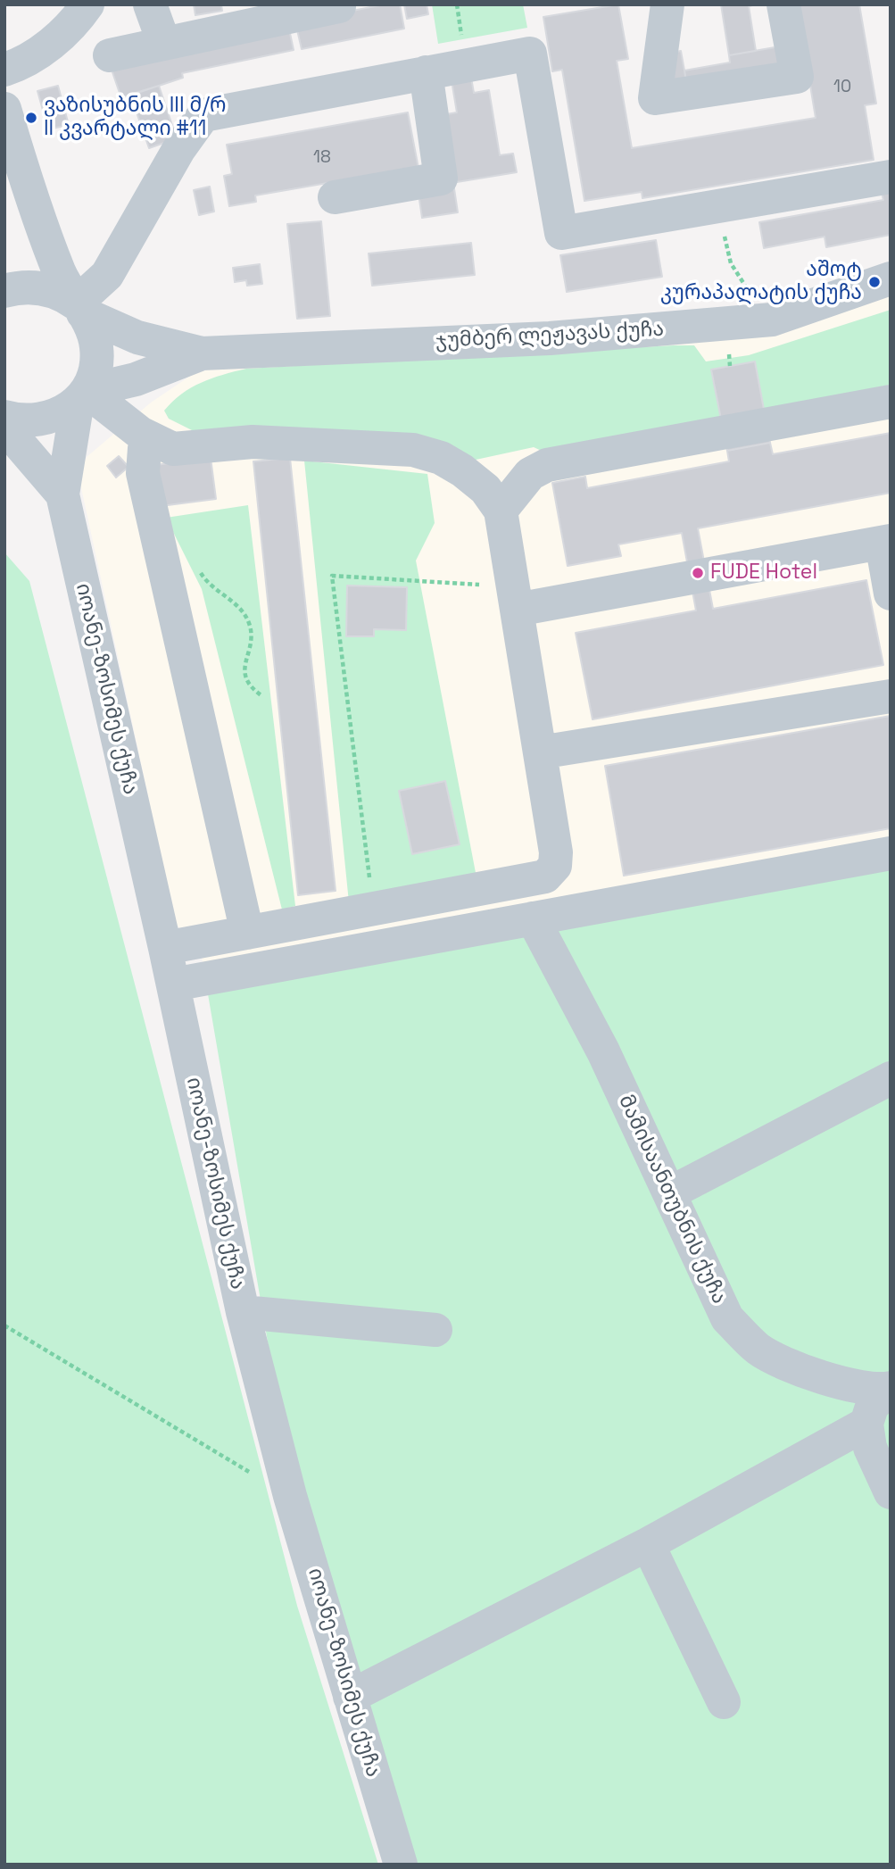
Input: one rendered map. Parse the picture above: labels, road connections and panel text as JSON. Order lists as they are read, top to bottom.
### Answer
{
  "streets": {
    "street": ["ჯუმბერ ლეჟავას ქუჩა", "იოანე-ზოსიმეს ქუჩა", "მამისაანთუბნის ქუჩა"]
  },
  "crossings": [
    ["ჯუმბერ ლეჟავას ქუჩა", "იოანე-ზოსიმეს ქუჩა"]
  ],
  "places": ["ვაზისუბნის III მ/რ II კვარტალი #11", "აშოტ კურაპალატის ქუჩა", "FUDE Hotel"],
  "house_numbers": ["10", "18"]
}
